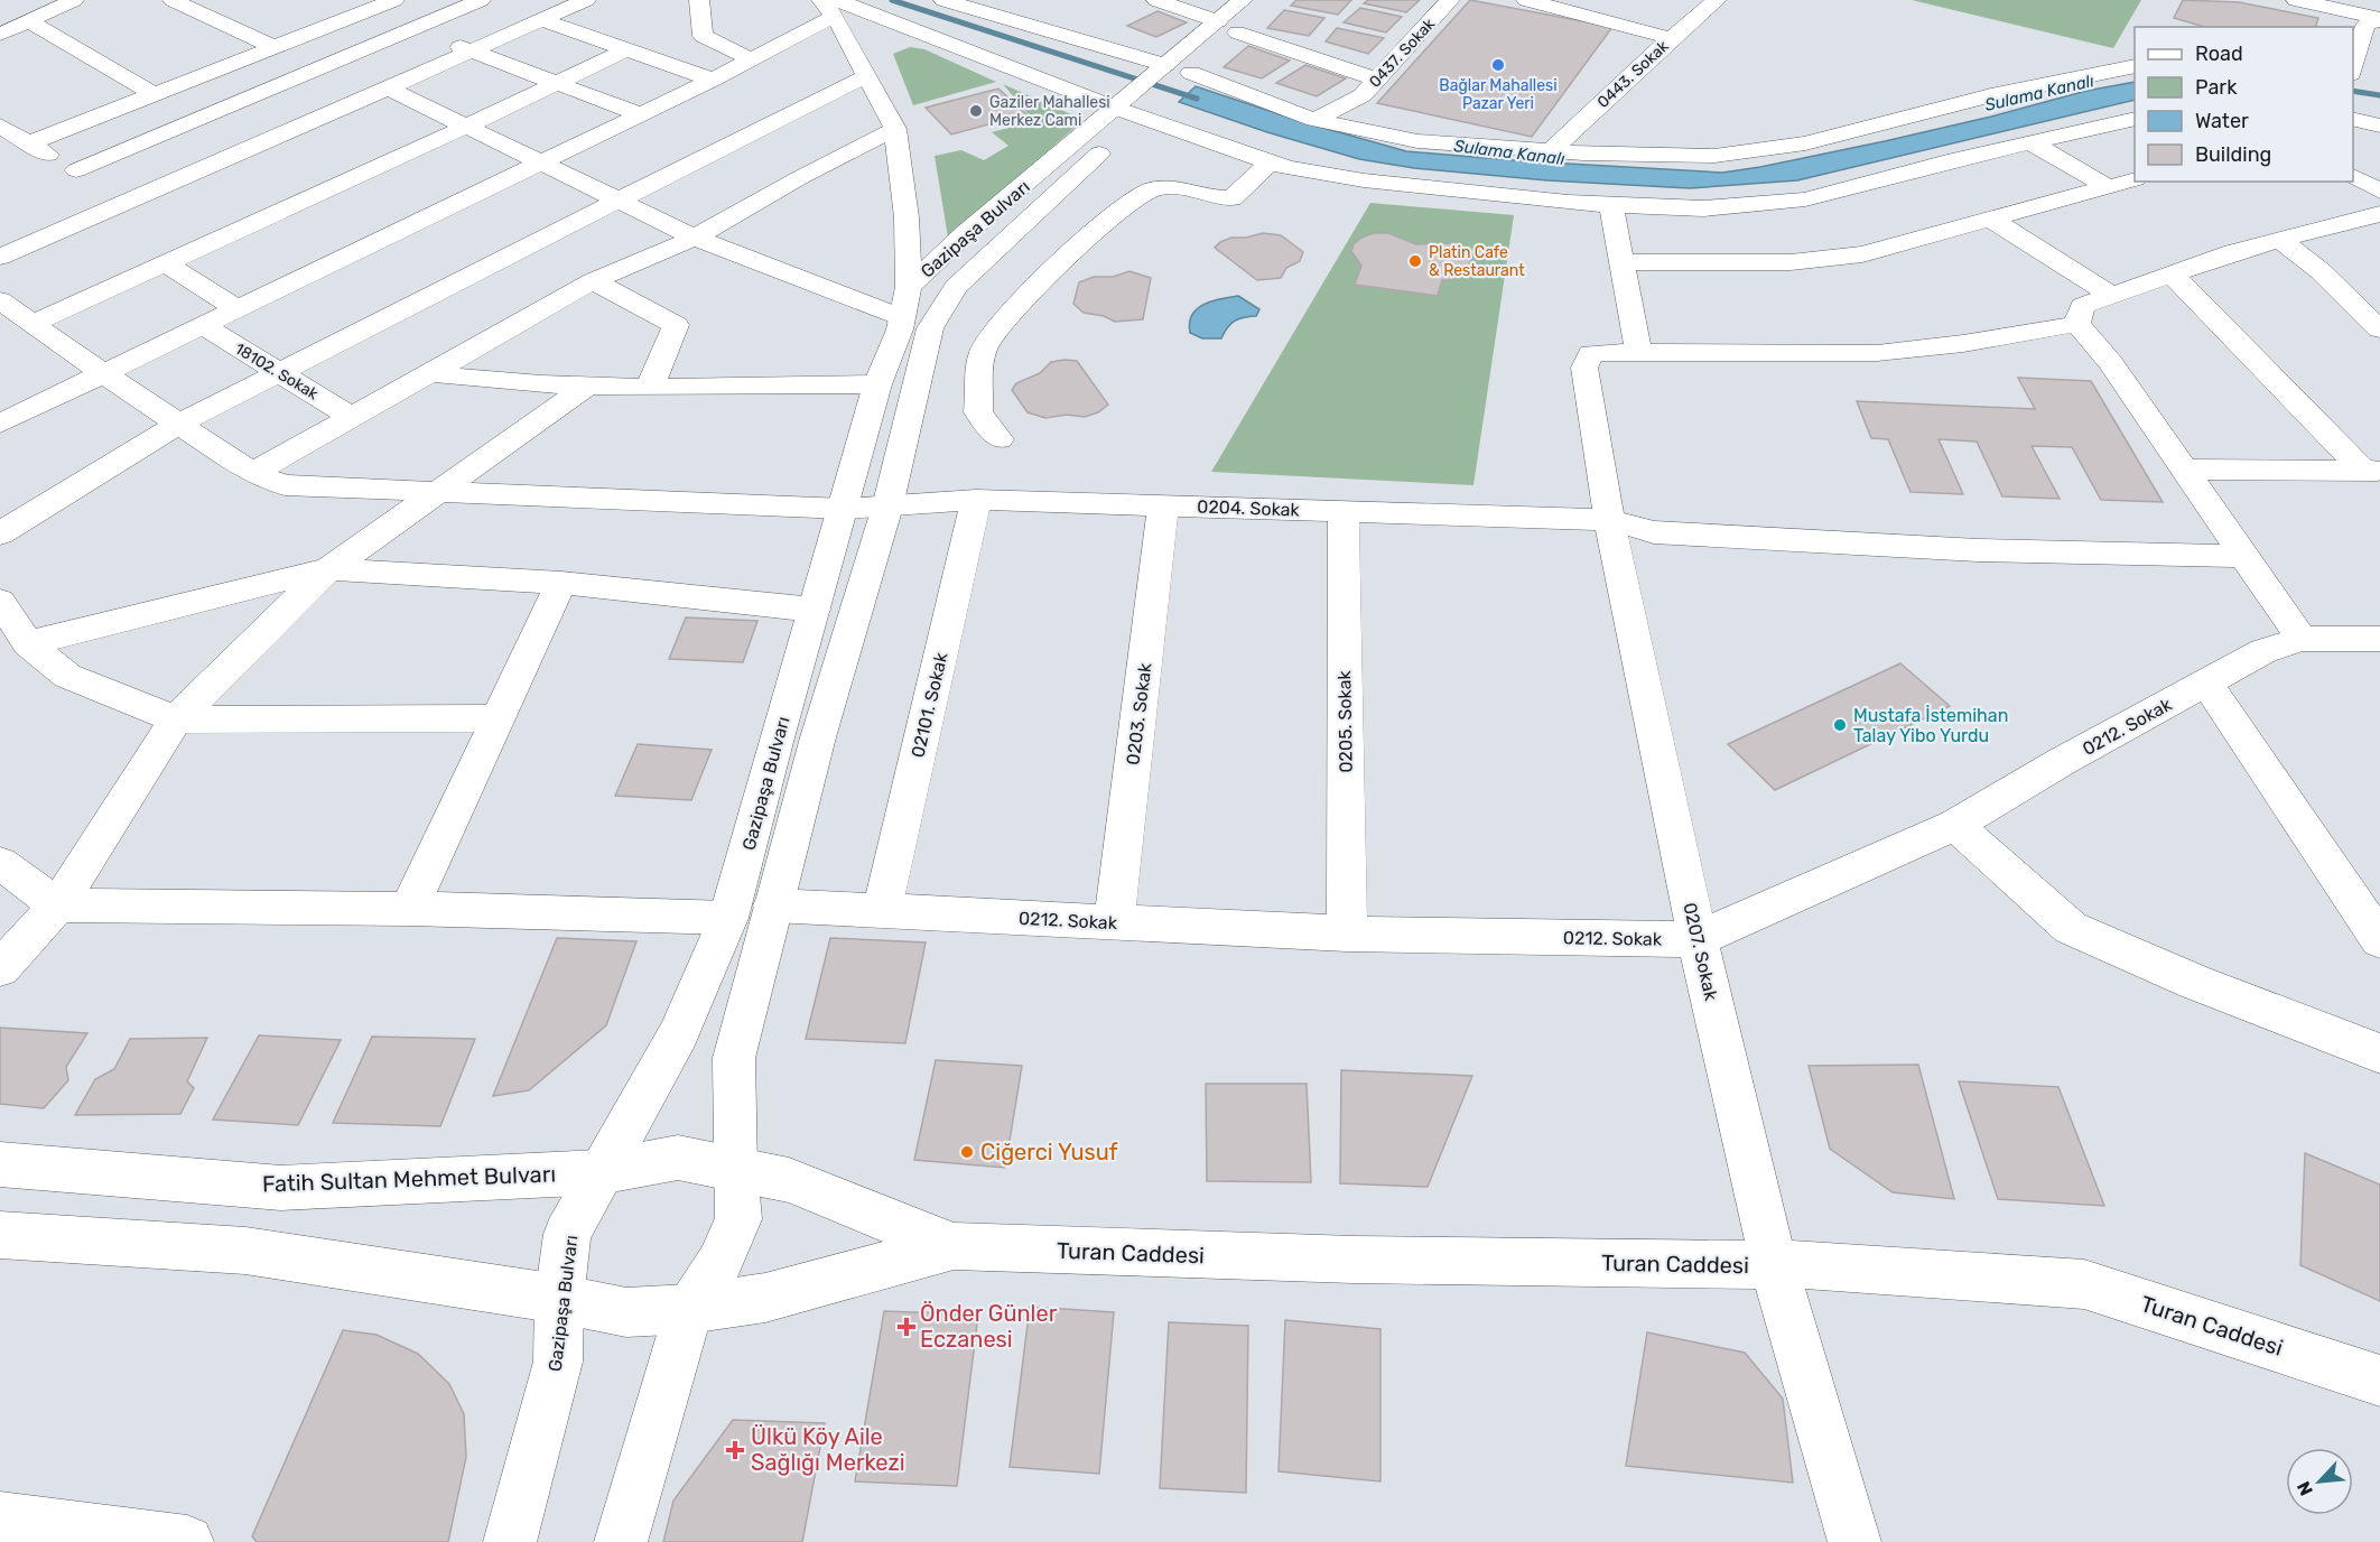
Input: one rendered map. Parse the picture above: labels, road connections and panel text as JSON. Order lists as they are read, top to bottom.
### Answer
{
  "streets": {
    "street": [
      "0437. Sokak",
      "0443. Sokak",
      "Gazipaşa Bulvarı",
      "18102. Sokak",
      "0204. Sokak",
      "02101. Sokak",
      "0203. Sokak",
      "0205. Sokak",
      "0212. Sokak",
      "0207. Sokak",
      "Fatih Sultan Mehmet Bulvarı",
      "Turan Caddesi"
    ]
  },
  "crossings": [
    ["Gazipaşa Bulvarı", "0204. Sokak"],
    ["Gazipaşa Bulvarı", "0212. Sokak"],
    ["Gazipaşa Bulvarı", "Fatih Sultan Mehmet Bulvarı"],
    ["0204. Sokak", "02101. Sokak"],
    ["0204. Sokak", "0203. Sokak"],
    ["0204. Sokak", "0205. Sokak"],
    ["0204. Sokak", "0207. Sokak"],
    ["02101. Sokak", "0212. Sokak"],
    ["0203. Sokak", "0212. Sokak"],
    ["0205. Sokak", "0212. Sokak"],
    ["0212. Sokak", "0207. Sokak"],
    ["0207. Sokak", "Turan Caddesi"],
    ["Fatih Sultan Mehmet Bulvarı", "Turan Caddesi"]
  ],
  "water": ["Sulama Kanalı"],
  "places": {
    "other": [
      "Bağlar Mahallesi Pazar Yeri",
      "Gaziler Mahallesi Merkez Cami",
      "Platin Cafe & Restaurant",
      "Mustafa İstemihan Talay Yibo Yurdu",
      "Ciğerci Yusuf"
    ],
    "health": ["Önder Günler Eczanesi", "Ülkü Köy Aile Sağlığı Merkezi"]
  },
  "legend": [
    "Road",
    "Park",
    "Water",
    "Building"
  ],
  "north": "bottom left"
}
